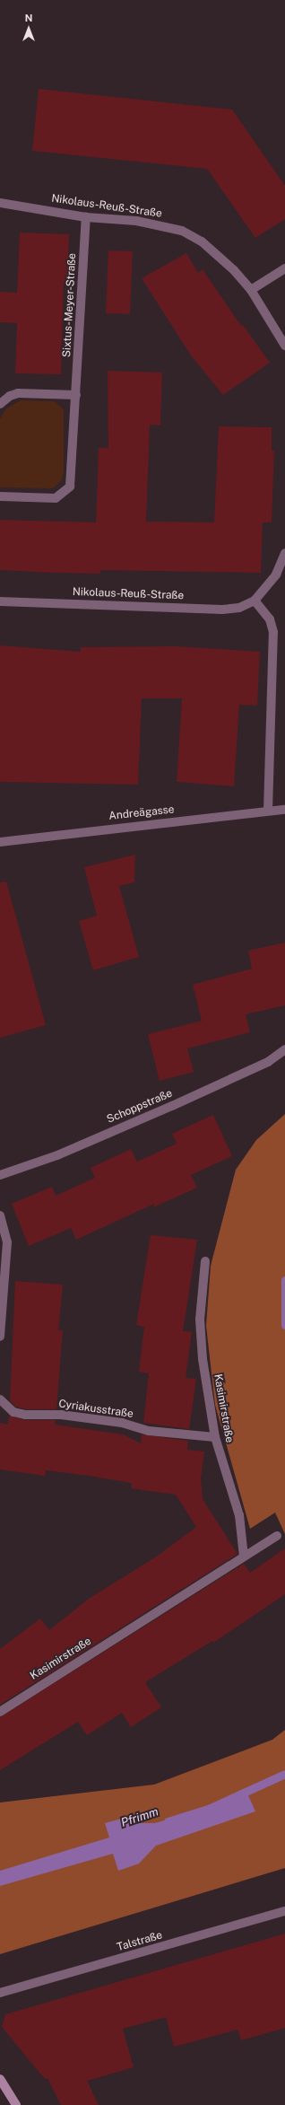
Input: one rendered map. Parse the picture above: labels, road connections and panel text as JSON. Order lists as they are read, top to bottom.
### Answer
{
  "streets": {
    "street": [
      "Nikolaus-Reuß-Straße",
      "Sixtus-Meyer-Straße",
      "Andreägasse",
      "Schoppstraße",
      "Kasimirstraße",
      "Cyriakusstraße",
      "Talstraße"
    ]
  },
  "crossings": [
    ["Nikolaus-Reuß-Straße", "Sixtus-Meyer-Straße"],
    ["Kasimirstraße", "Cyriakusstraße"]
  ],
  "water": ["Pfrimm"],
  "north": "top"
}
